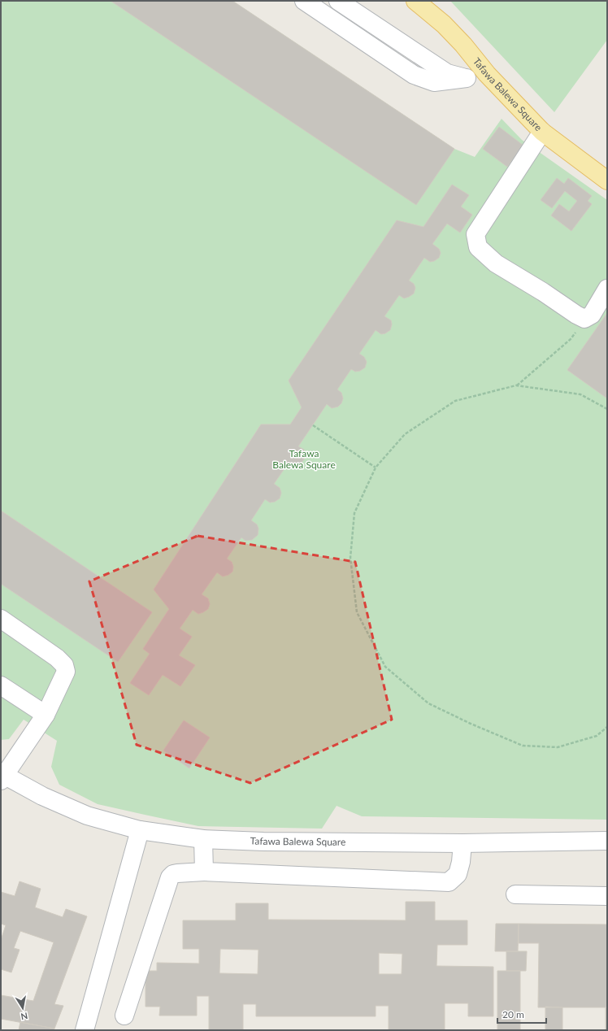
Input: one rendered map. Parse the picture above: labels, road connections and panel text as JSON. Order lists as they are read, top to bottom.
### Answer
{
  "streets": {
    "main road": ["Tafawa Balewa Square"]
  },
  "parks": ["Tafawa Balewa Square"],
  "scale_bar": "20 m",
  "north": "bottom"
}
